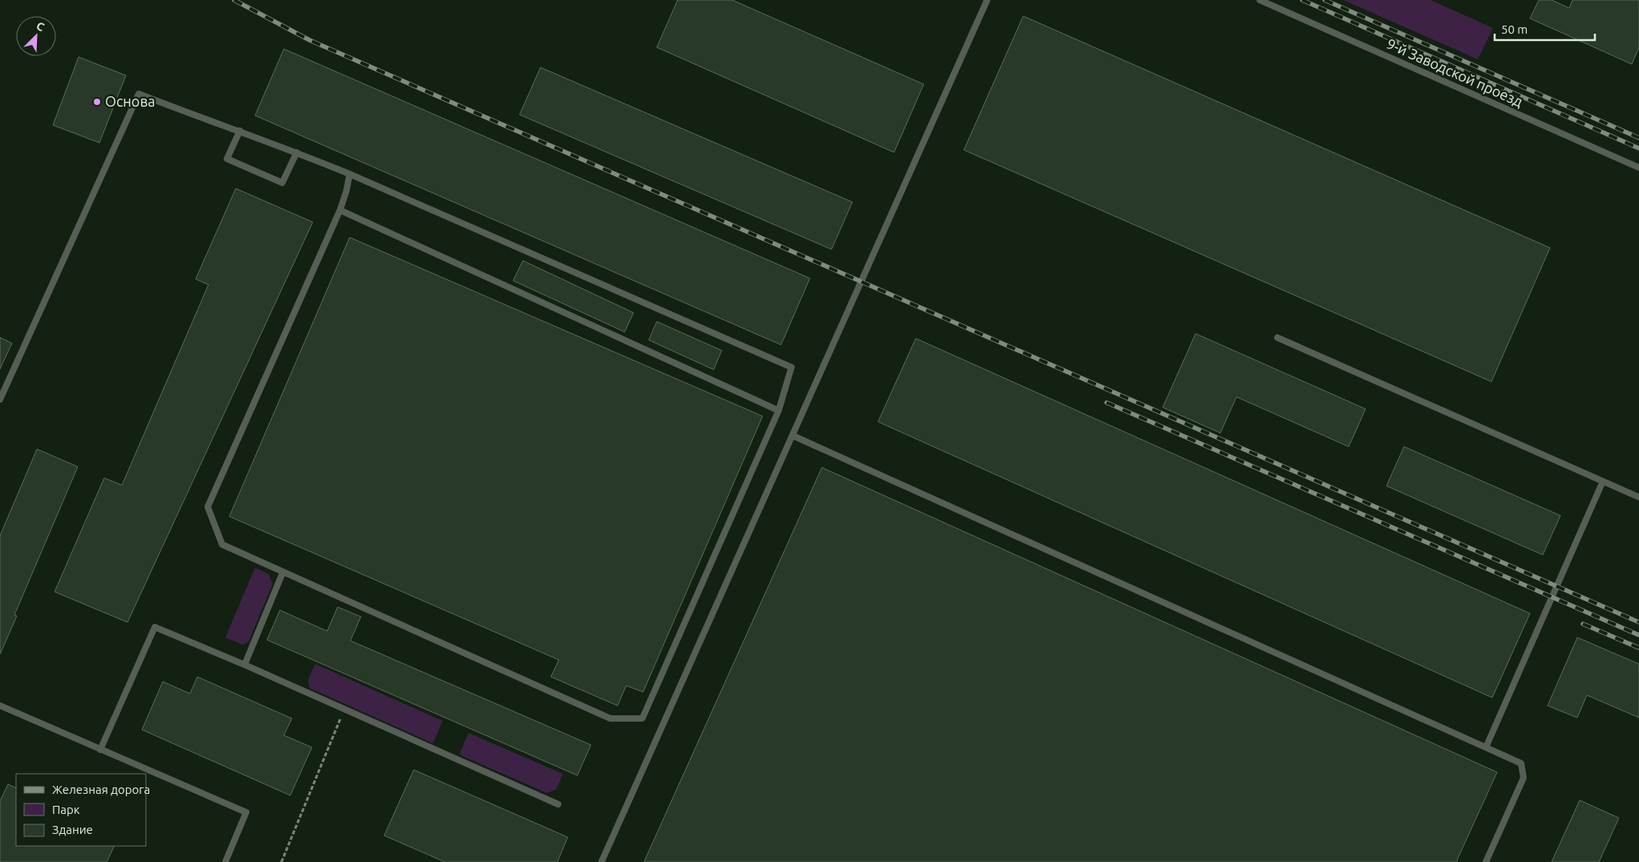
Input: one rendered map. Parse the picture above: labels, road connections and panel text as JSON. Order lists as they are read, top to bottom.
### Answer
{
  "streets": {
    "lane": ["9-й Заводской проезд"]
  },
  "places": ["Основа"],
  "legend": ["Железная дорога", "Парк", "Здание"],
  "scale_bar": "50 m",
  "north": "top right"
}
